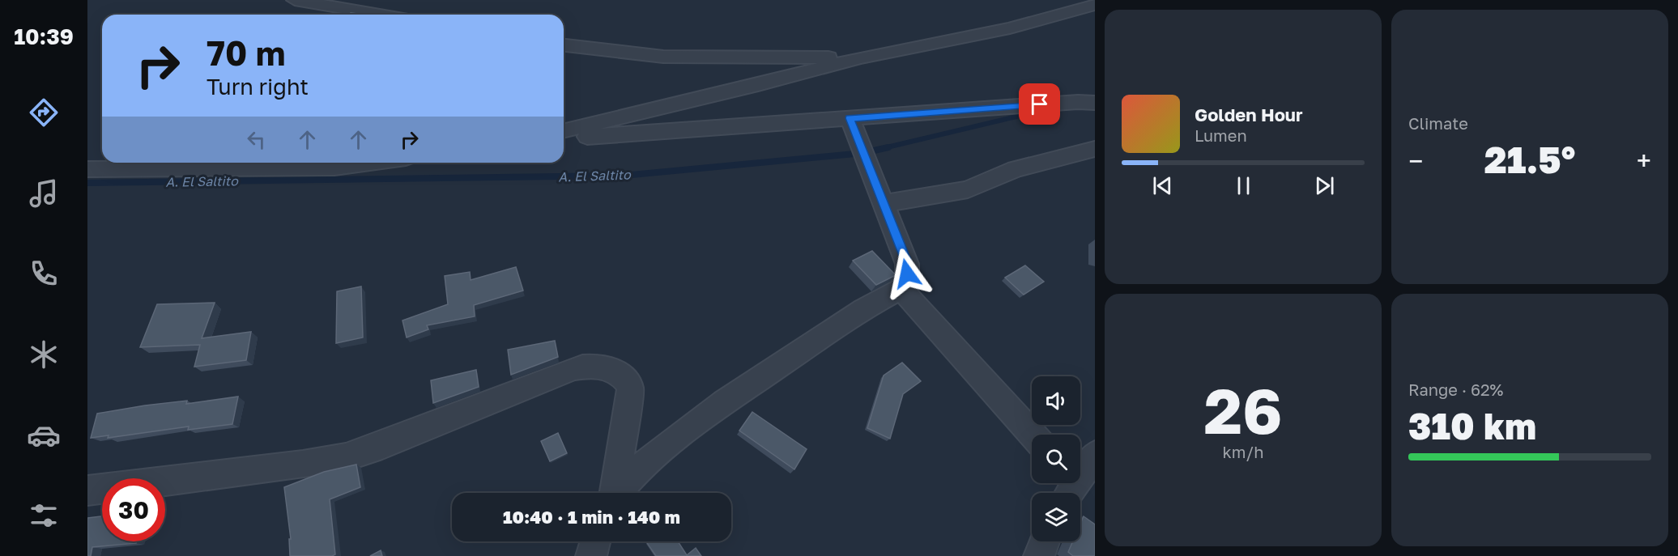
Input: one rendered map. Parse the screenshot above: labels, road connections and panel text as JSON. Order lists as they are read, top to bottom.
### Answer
{
  "water": ["A. El Saltito"],
  "page": {
    "tabs": "10:39",
    "tile": [
      "Climate",
      ["26", "km/h"],
      ["Range · 62%", "310 km"]
    ],
    "turn": ["70 m", "Turn right"],
    "song": ["Golden Hour", "Lumen"],
    "heat": ["−", "21.5°", "+"],
    "limit": "30",
    "trip": "10:40 · 1 min · 140 m"
  }
}
